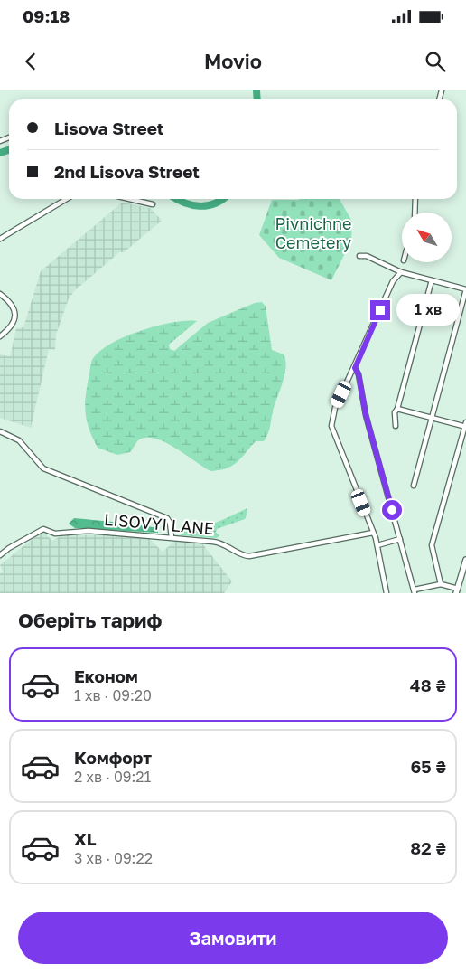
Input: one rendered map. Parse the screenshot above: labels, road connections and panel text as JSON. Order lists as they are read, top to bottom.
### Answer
{
  "streets": {
    "street": ["LISOVYI LANE"]
  },
  "parks": ["Pivnichne Cemetery"],
  "north": "top left",
  "page": {
    "status": "09:18",
    "header": "Movio",
    "banner": ["Lisova Street", "2nd Lisova Street"],
    "bubble": "1 хв",
    "heading": "Оберіть тариф",
    "list": [
      {
        "name": "Економ",
        "note": "1 хв · 09:20",
        "value": "48 ₴"
      },
      {
        "name": "Комфорт",
        "note": "2 хв · 09:21",
        "value": "65 ₴"
      },
      {
        "name": "XL",
        "note": "3 хв · 09:22",
        "value": "82 ₴"
      }
    ],
    "buttons": "Замовити"
  }
}
